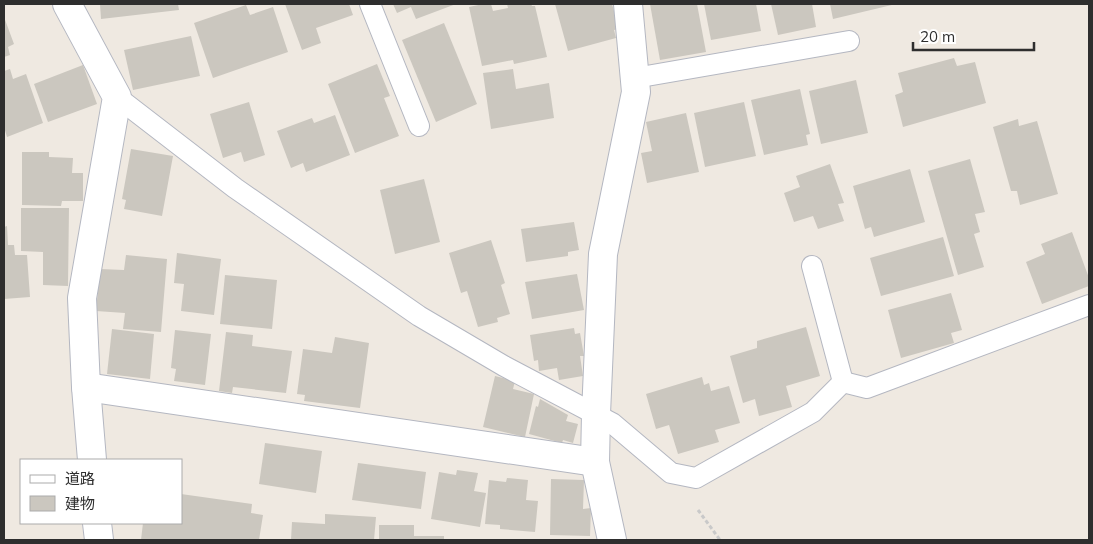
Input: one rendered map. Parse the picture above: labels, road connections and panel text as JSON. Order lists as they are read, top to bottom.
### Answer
{
  "legend": ["道路", "建物"],
  "scale_bar": "20 m"
}
